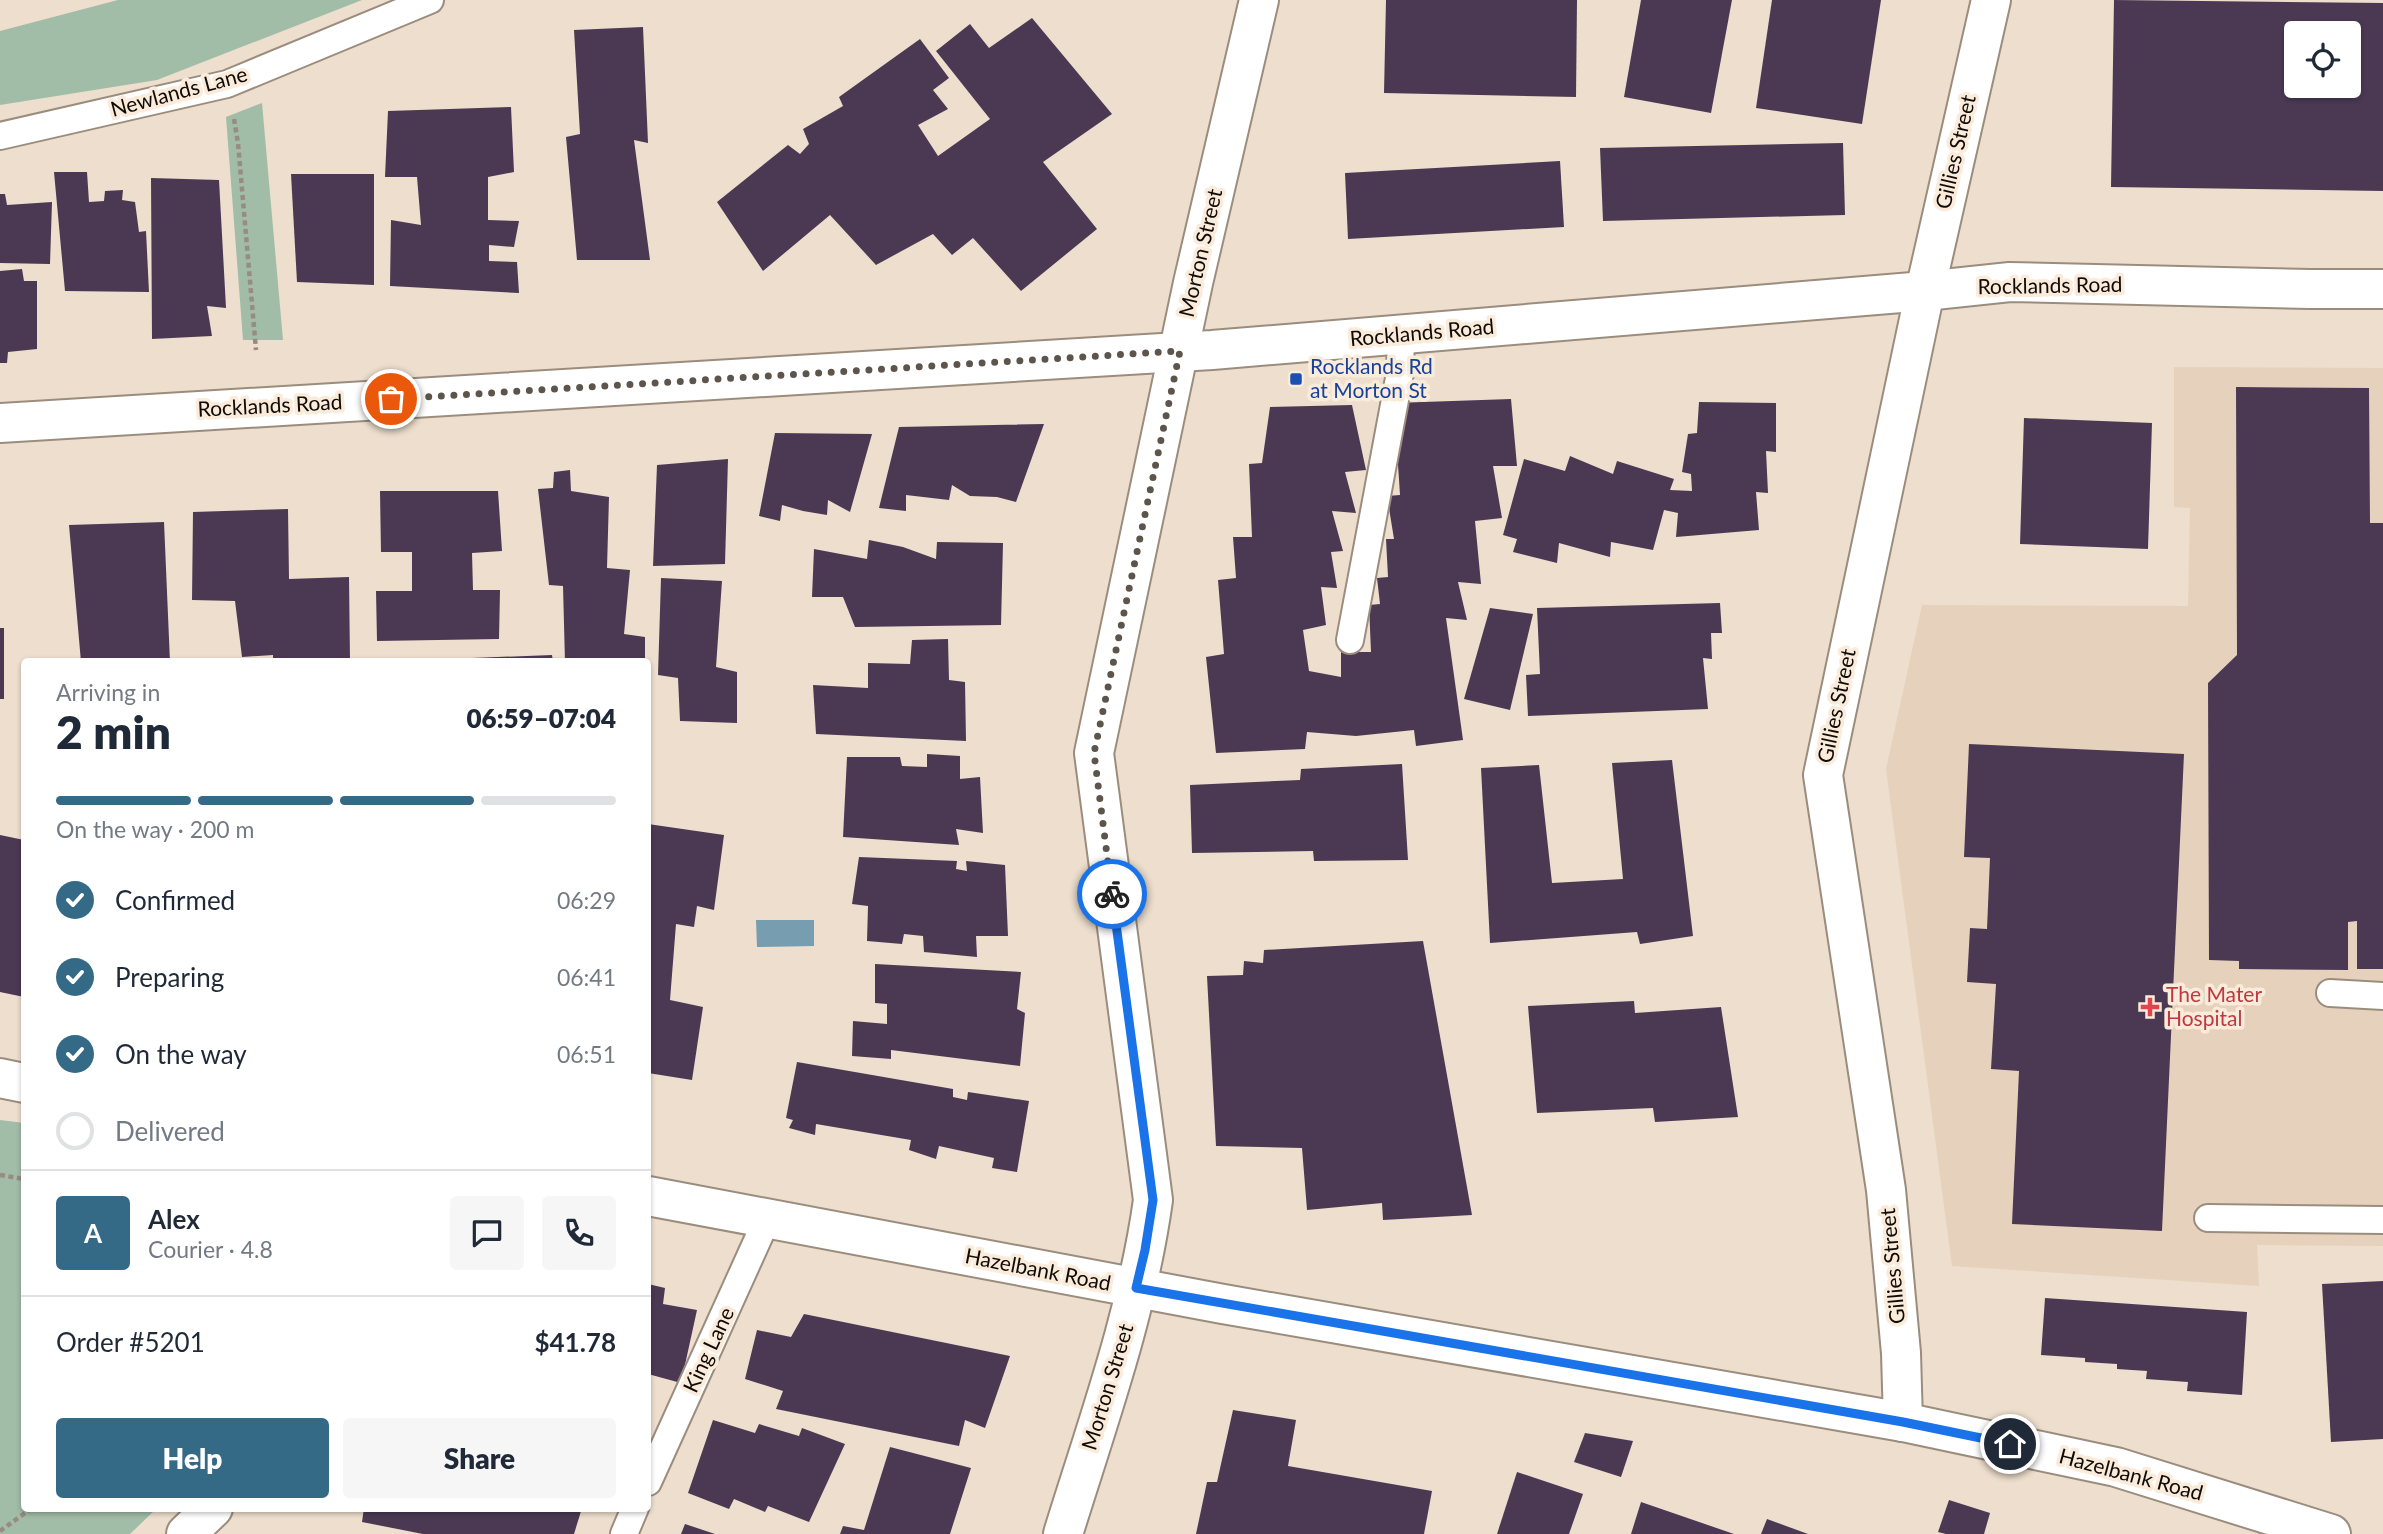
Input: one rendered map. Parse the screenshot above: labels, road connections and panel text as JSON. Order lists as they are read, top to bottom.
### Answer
{
  "streets": {
    "street": [
      "Gillies Street",
      "Morton Street",
      "Rocklands Road",
      "Hazelbank Road"
    ],
    "lane": ["Newlands Lane", "King Lane"]
  },
  "crossings": [
    ["Gillies Street", "Rocklands Road"],
    ["Gillies Street", "Hazelbank Road"],
    ["Morton Street", "Rocklands Road"],
    ["Morton Street", "Hazelbank Road"],
    ["Hazelbank Road", "King Lane"]
  ],
  "places": {
    "transit": ["Rocklands Rd at Morton St"],
    "health": ["The Mater Hospital"]
  },
  "page": {
    "heading": ["2 min", "Arriving in", "06:59–07:04"],
    "panel": [
      "Alex",
      "Courier · 4.8",
      "Order #5201",
      "$41.78"
    ],
    "bar": "On the way · 200 m",
    "list": [
      ["Confirmed", "06:29"],
      ["Preparing", "06:41"],
      ["On the way", "06:51"],
      "Delivered"
    ],
    "round": "A",
    "buttons": ["Help", "Share"]
  }
}
